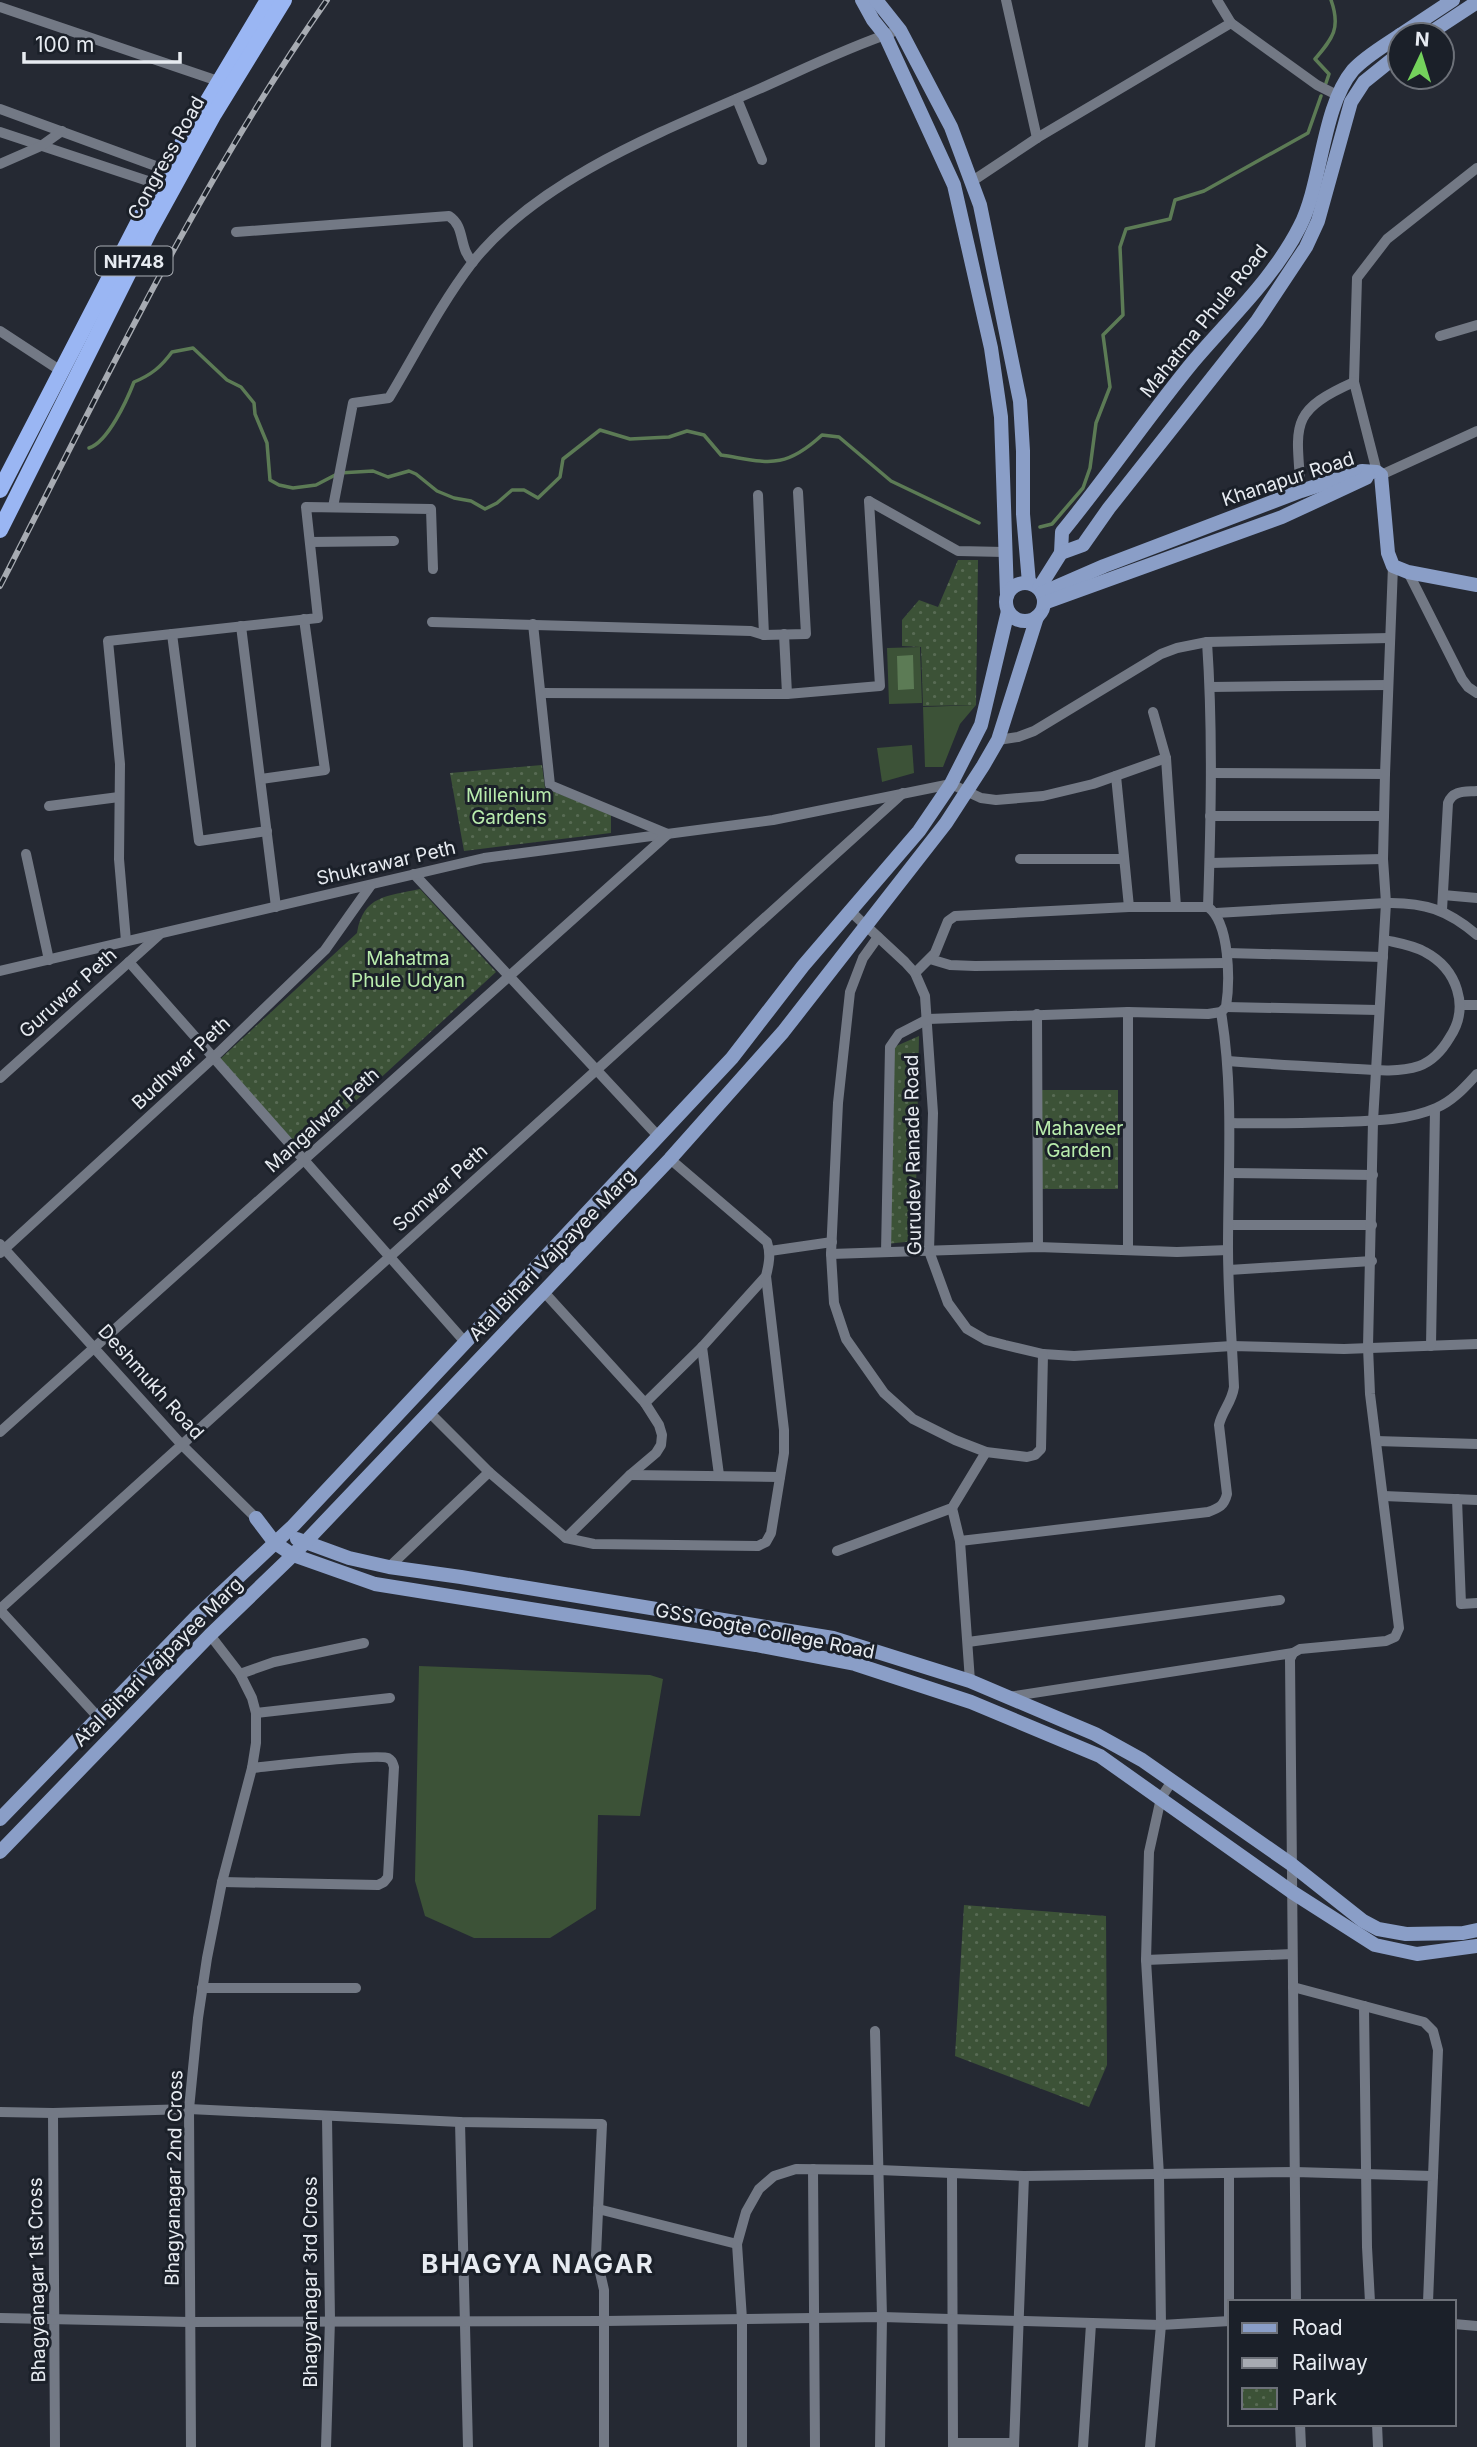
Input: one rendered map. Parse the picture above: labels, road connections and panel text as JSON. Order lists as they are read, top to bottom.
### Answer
{
  "streets": {
    "highway": ["Congress Road", "NH748"],
    "main road": [
      "Mahatma Phule Road",
      "Khanapur Road",
      "Atal Bihari Vajpayee Marg",
      "Deshmukh Road",
      "GSS Gogte College Road"
    ],
    "street": [
      "Shukrawar Peth",
      "Guruwar Peth",
      "Budhwar Peth",
      "Mangalwar Peth",
      "Gurudev Ranade Road",
      "Somwar Peth",
      "Bhagyanagar 2nd Cross",
      "Bhagyanagar 1st Cross",
      "Bhagyanagar 3rd Cross"
    ]
  },
  "crossings": [
    ["Mahatma Phule Road", "Khanapur Road"],
    ["Mahatma Phule Road", "Atal Bihari Vajpayee Marg"],
    ["Khanapur Road", "Atal Bihari Vajpayee Marg"],
    ["Shukrawar Peth", "Guruwar Peth"],
    ["Shukrawar Peth", "Budhwar Peth"],
    ["Shukrawar Peth", "Mangalwar Peth"],
    ["Shukrawar Peth", "Somwar Peth"],
    ["Shukrawar Peth", "Atal Bihari Vajpayee Marg"],
    ["Budhwar Peth", "Deshmukh Road"],
    ["Mangalwar Peth", "Deshmukh Road"],
    ["Gurudev Ranade Road", "Atal Bihari Vajpayee Marg"],
    ["Somwar Peth", "Deshmukh Road"],
    ["Atal Bihari Vajpayee Marg", "Deshmukh Road"],
    ["Atal Bihari Vajpayee Marg", "GSS Gogte College Road"],
    ["Atal Bihari Vajpayee Marg", "Bhagyanagar 2nd Cross"],
    ["Deshmukh Road", "GSS Gogte College Road"]
  ],
  "districts": ["BHAGYA NAGAR"],
  "parks": ["Millenium Gardens", "Mahatma Phule Udyan", "Mahaveer Garden"],
  "legend": ["Road", "Railway", "Park"],
  "scale_bar": "100 m",
  "north": "top"
}
